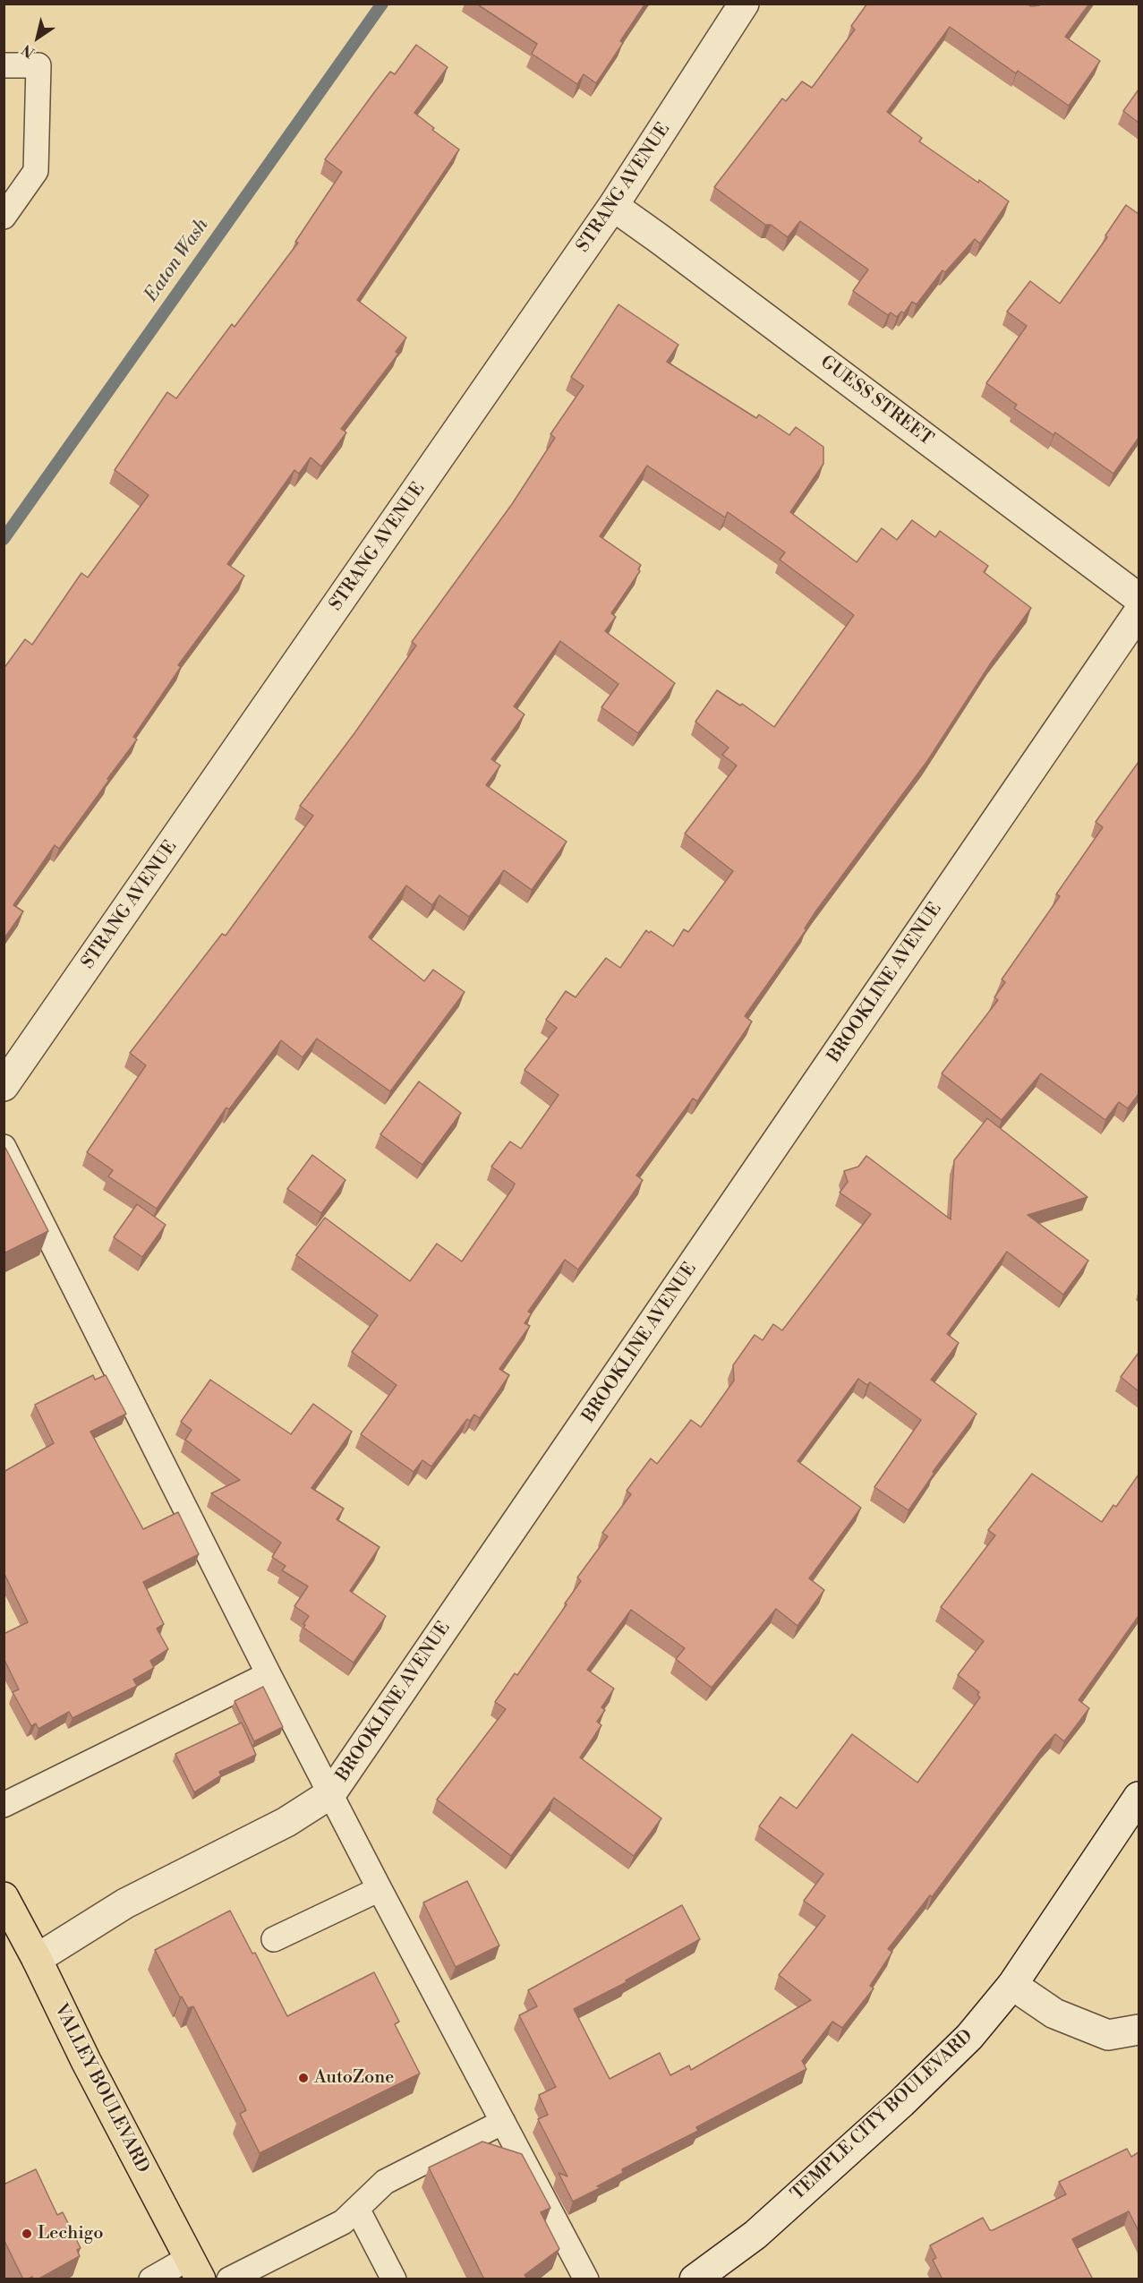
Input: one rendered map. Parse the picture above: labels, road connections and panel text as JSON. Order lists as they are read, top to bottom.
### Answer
{
  "streets": {
    "main road": ["VALLEY BOULEVARD"],
    "street": [
      "STRANG AVENUE",
      "GUESS STREET",
      "BROOKLINE AVENUE",
      "TEMPLE CITY BOULEVARD"
    ]
  },
  "crossings": [
    ["STRANG AVENUE", "GUESS STREET"],
    ["BROOKLINE AVENUE", "VALLEY BOULEVARD"]
  ],
  "water": ["Eaton Wash"],
  "places": ["AutoZone", "Lechigo"],
  "north": "bottom left"
}
